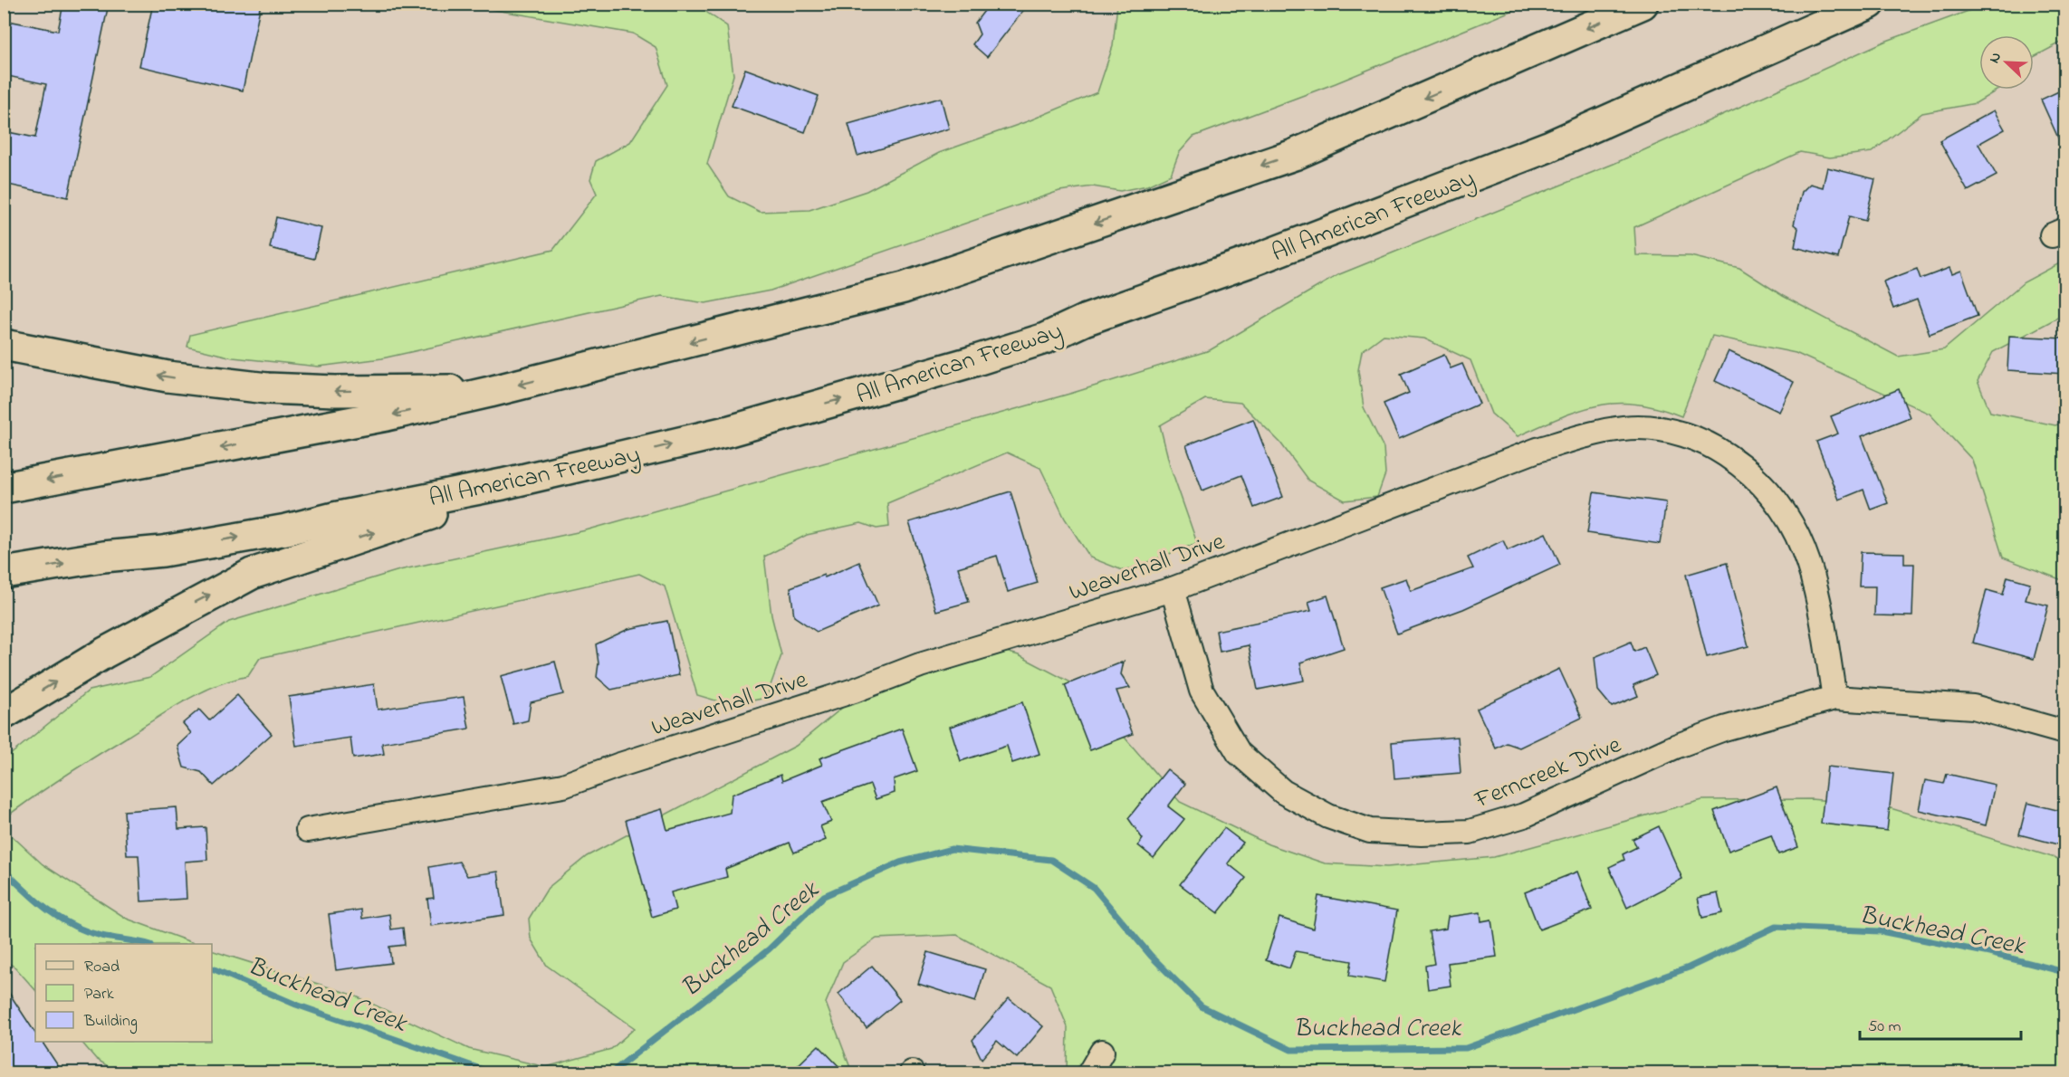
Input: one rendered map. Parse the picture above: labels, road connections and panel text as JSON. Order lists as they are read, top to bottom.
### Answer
{
  "streets": {
    "highway": ["All American Freeway"],
    "street": ["Weaverhall Drive", "Ferncreek Drive"]
  },
  "crossings": [
    ["Weaverhall Drive", "Ferncreek Drive"]
  ],
  "water": ["Buckhead Creek"],
  "legend": ["Road", "Park", "Building"],
  "scale_bar": "50 m",
  "north": "top left"
}
